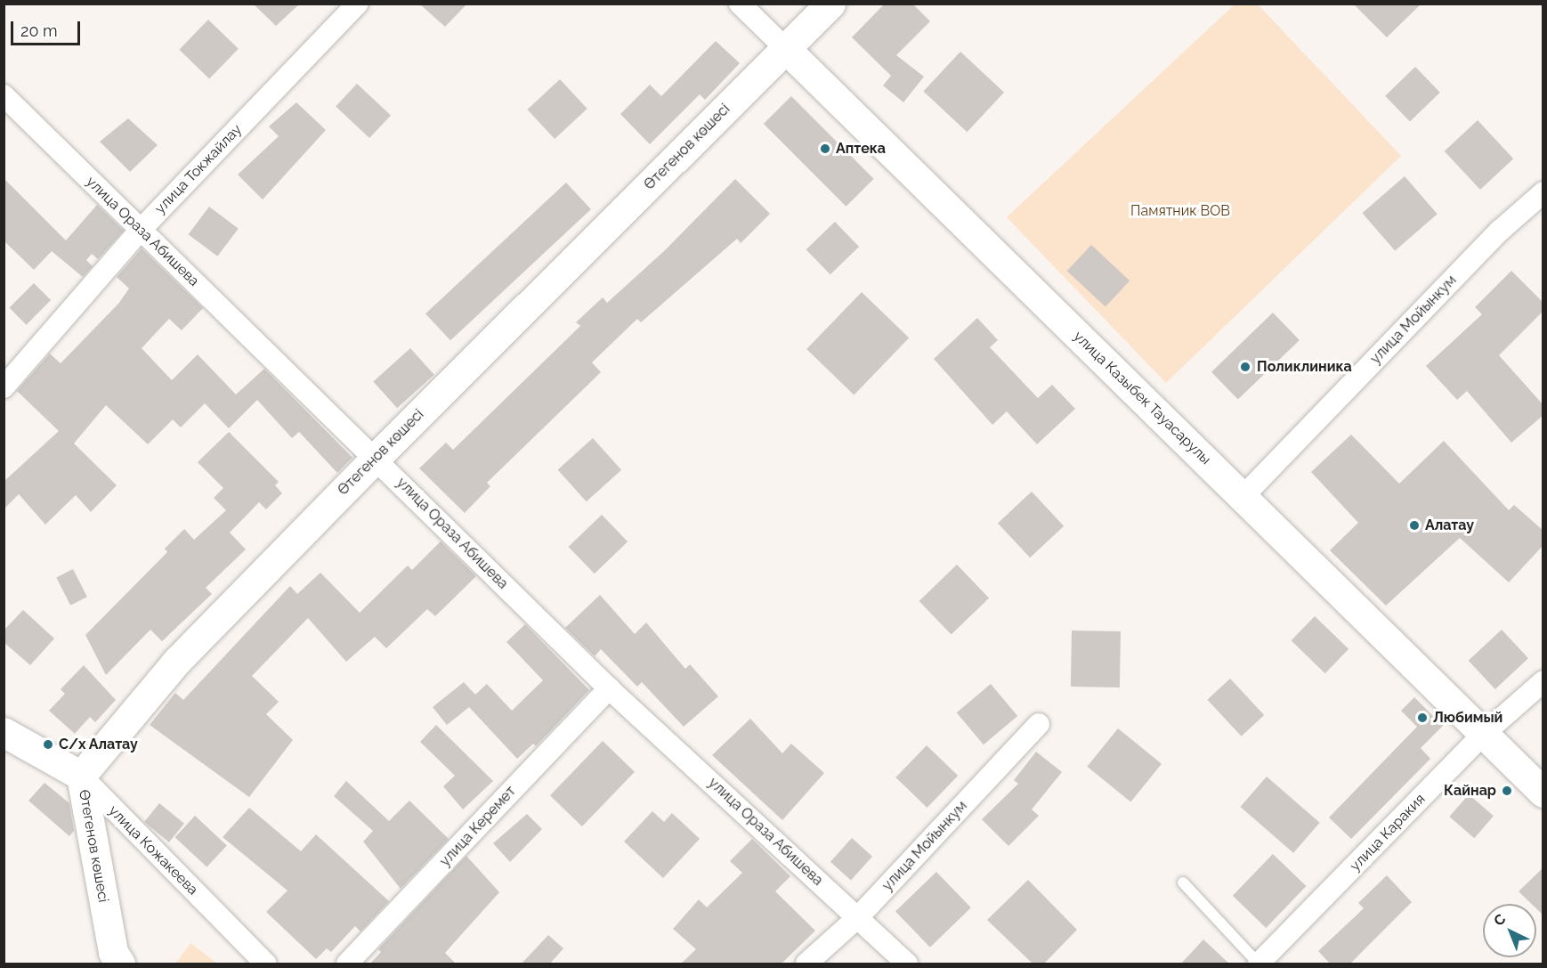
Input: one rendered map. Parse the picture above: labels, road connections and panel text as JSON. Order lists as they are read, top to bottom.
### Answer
{
  "streets": {
    "street": [
      "Өтегенов көшесі",
      "улица Токжайлау",
      "улица Ораза Абишева",
      "улица Мойынкум",
      "улица Казыбек Тауасарулы",
      "улица Керемет",
      "улица Каракия",
      "улица Кожакеева"
    ]
  },
  "crossings": [
    ["Өтегенов көшесі", "улица Ораза Абишева"],
    ["Өтегенов көшесі", "улица Казыбек Тауасарулы"],
    ["Өтегенов көшесі", "улица Кожакеева"],
    ["улица Токжайлау", "улица Ораза Абишева"],
    ["улица Ораза Абишева", "улица Мойынкум"],
    ["улица Ораза Абишева", "улица Керемет"],
    ["улица Мойынкум", "улица Казыбек Тауасарулы"],
    ["улица Казыбек Тауасарулы", "улица Каракия"]
  ],
  "parks": ["Памятник ВОВ"],
  "places": [
    "Аптека",
    "Поликлиника",
    "Алатау",
    "Любимый",
    "С/х Алатау",
    "Кайнар"
  ],
  "scale_bar": "20 m",
  "north": "top left"
}
